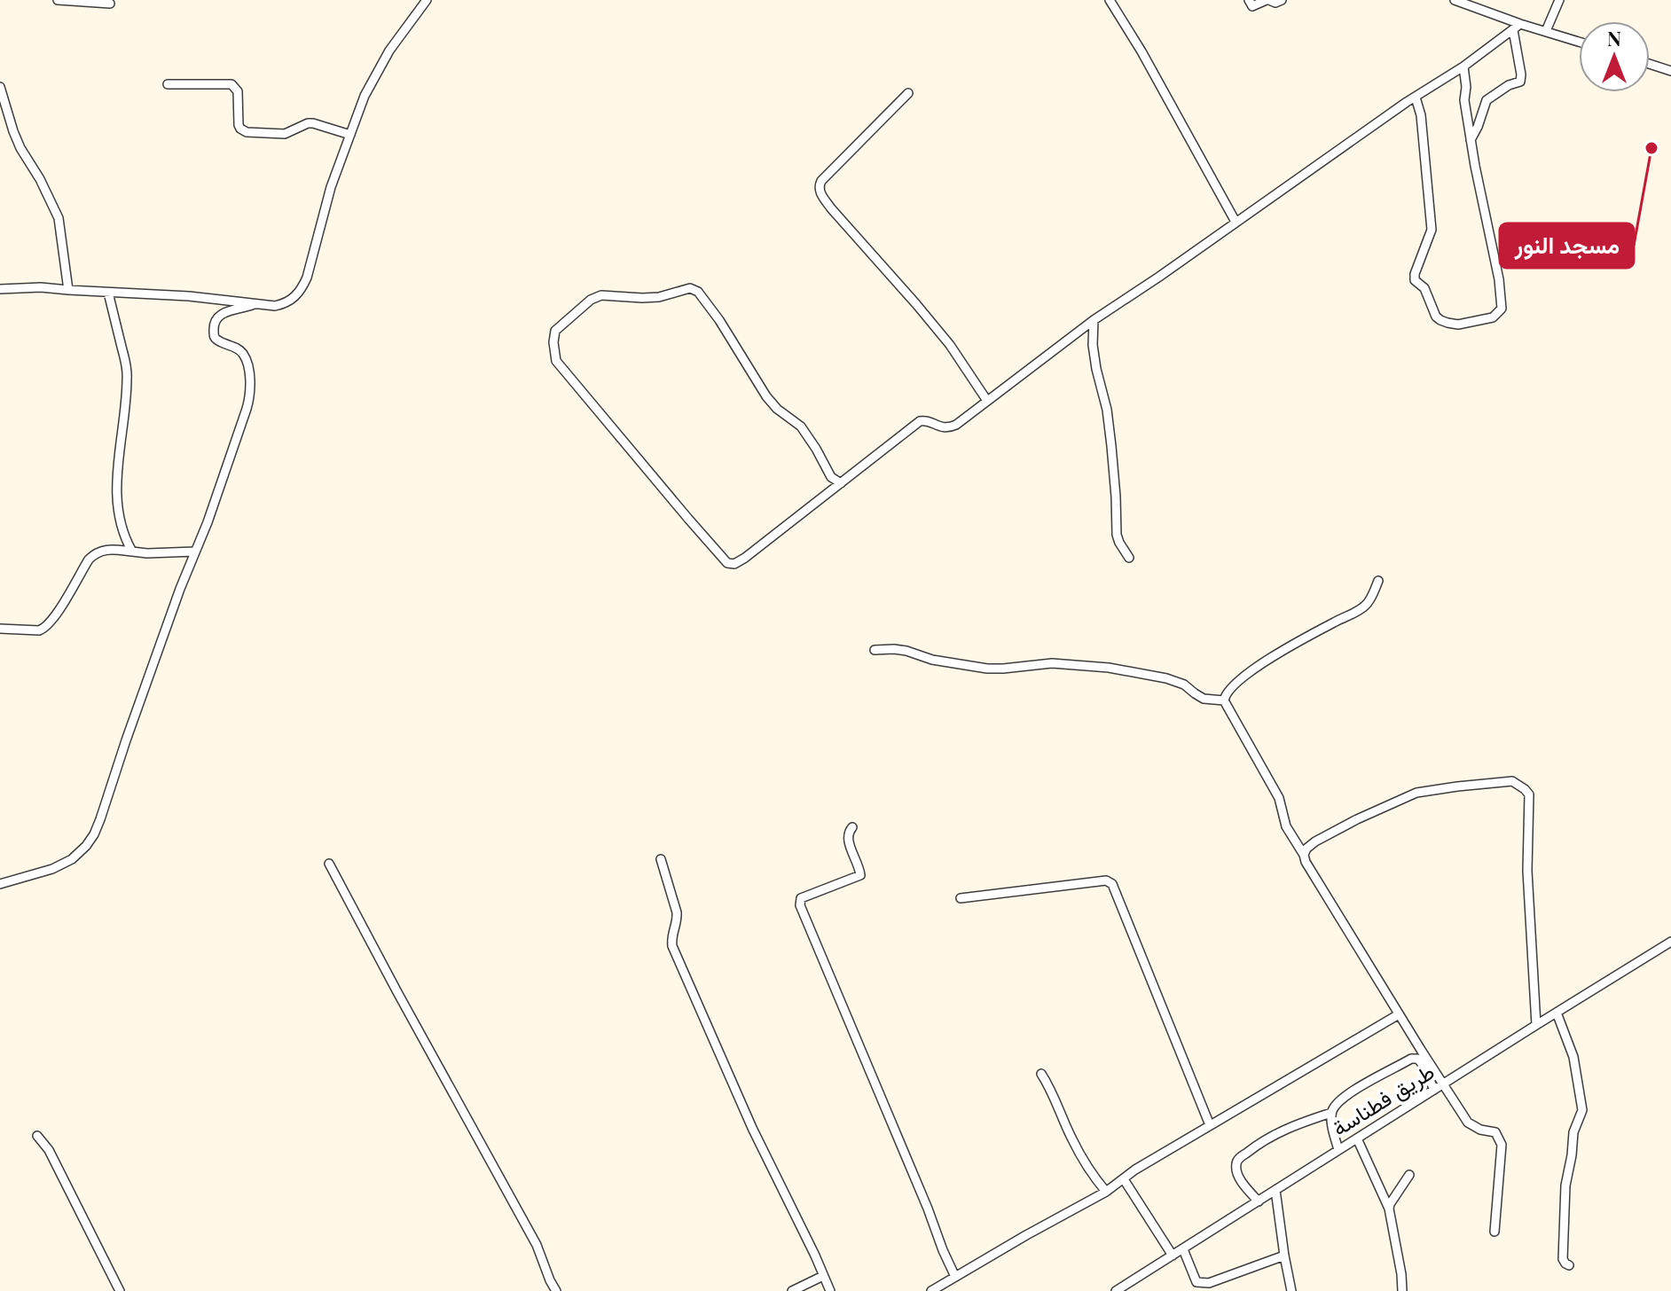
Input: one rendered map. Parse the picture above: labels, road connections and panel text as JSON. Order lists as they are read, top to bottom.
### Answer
{
  "streets": {
    "street": ["طريق فطناسة"]
  },
  "places": ["مسجد النور"],
  "north": "top"
}
